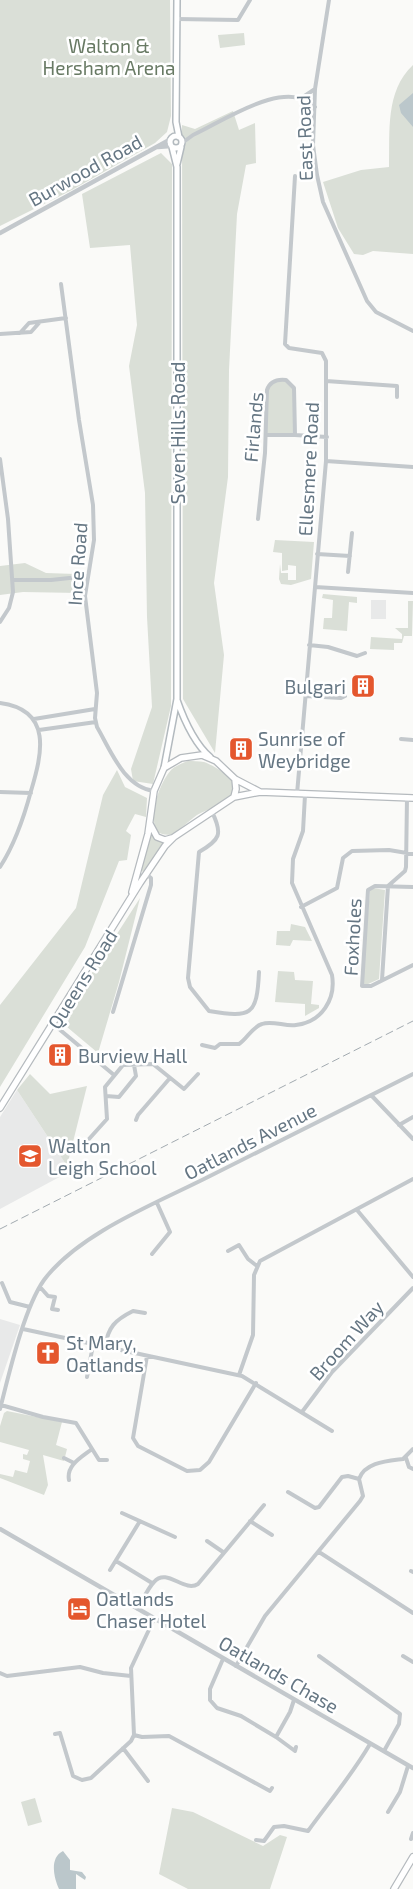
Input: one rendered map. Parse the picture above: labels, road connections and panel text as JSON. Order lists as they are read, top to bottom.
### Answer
{
  "streets": {
    "main road": ["Seven Hills Road", "Queens Road"],
    "street": [
      "East Road",
      "Burwood Road",
      "Firlands",
      "Ellesmere Road",
      "Ince Road",
      "Foxholes",
      "Oatlands Avenue",
      "Broom Way",
      "Oatlands Chase"
    ]
  },
  "crossings": [
    ["Seven Hills Road", "Queens Road"],
    ["Ince Road", "Queens Road"]
  ],
  "parks": ["Walton & Hersham Arena"],
  "places": {
    "building": ["Bulgari", "Sunrise of Weybridge", "Burview Hall"],
    "school or university": ["Walton Leigh School"],
    "church": ["St Mary, Oatlands"],
    "hotel": ["Oatlands Chaser Hotel"]
  }
}
